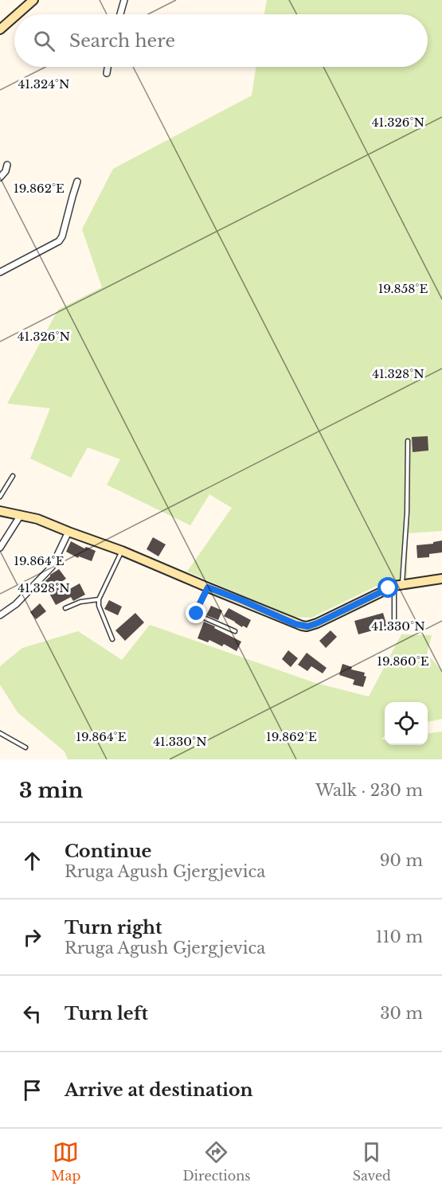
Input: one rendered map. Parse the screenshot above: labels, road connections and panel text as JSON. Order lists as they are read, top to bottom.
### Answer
{
  "page": {
    "search": "Search here",
    "heading": ["3 min", "Walk · 230 m"],
    "list": [
      ["Continue", "Rruga Agush Gjergjevica", "90 m"],
      ["Turn right", "Rruga Agush Gjergjevica", "110 m"],
      ["Turn left", "30 m"],
      "Arrive at destination"
    ],
    "nav": ["Map", "Directions", "Saved"]
  },
  "coordinates": [
    "41.324°N",
    "41.326°N",
    "19.862°E",
    "19.858°E",
    "41.328°N",
    "19.864°E",
    "41.330°N",
    "19.860°E"
  ]
}
